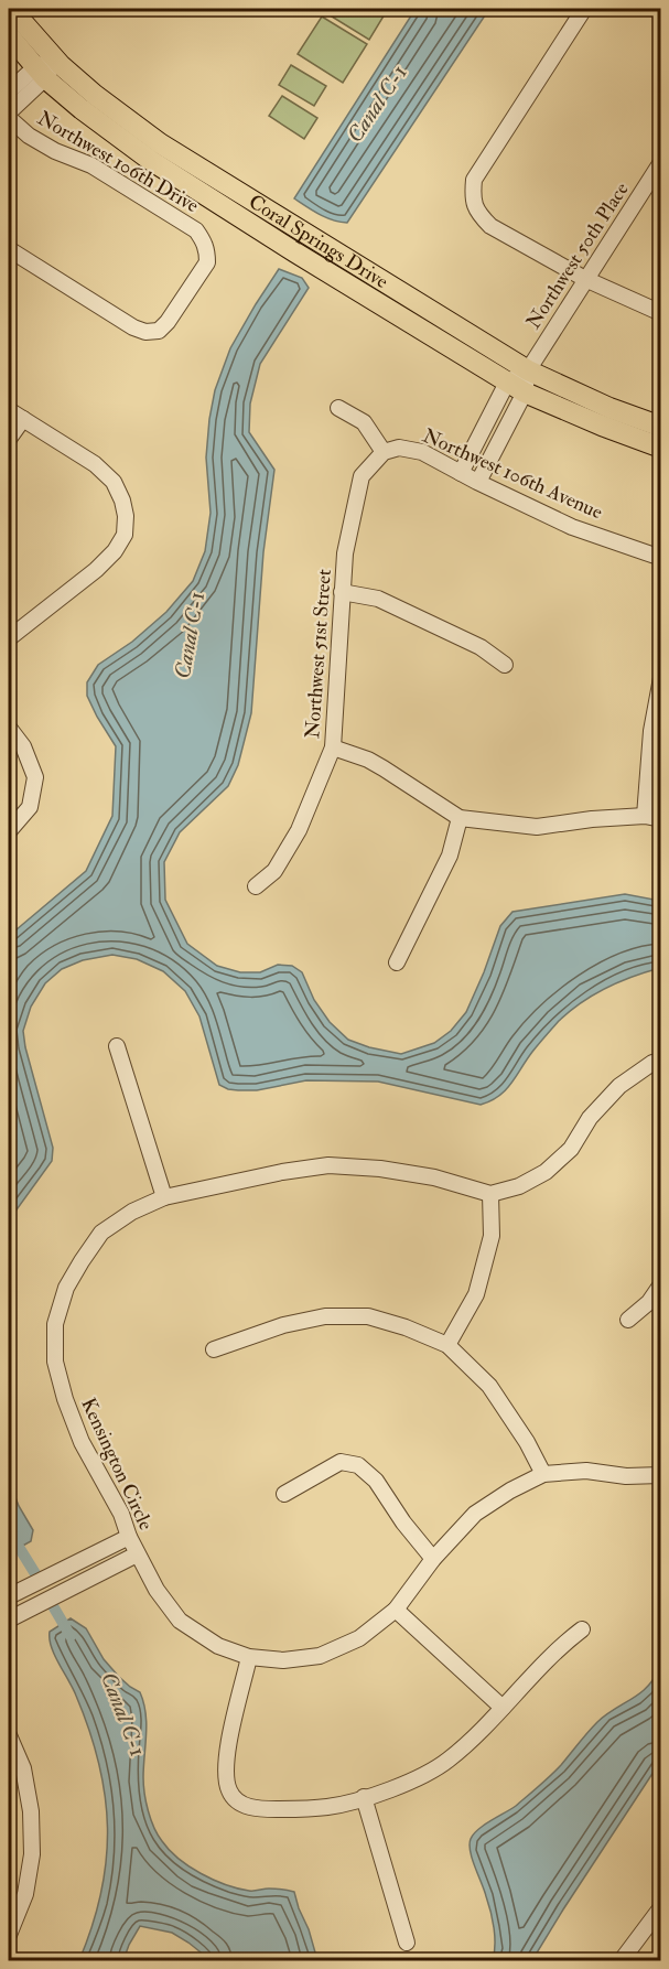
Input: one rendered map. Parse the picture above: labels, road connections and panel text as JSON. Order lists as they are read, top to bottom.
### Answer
{
  "streets": {
    "main road": ["Coral Springs Drive"],
    "street": [
      "Northwest 106th Drive",
      "Northwest 50th Place",
      "Northwest 106th Avenue",
      "Northwest 51st Street",
      "Kensington Circle"
    ]
  },
  "crossings": [
    ["Northwest 106th Drive", "Coral Springs Drive"],
    ["Coral Springs Drive", "Northwest 50th Place"],
    ["Northwest 106th Avenue", "Northwest 51st Street"]
  ],
  "water": ["Canal C-1"]
}
